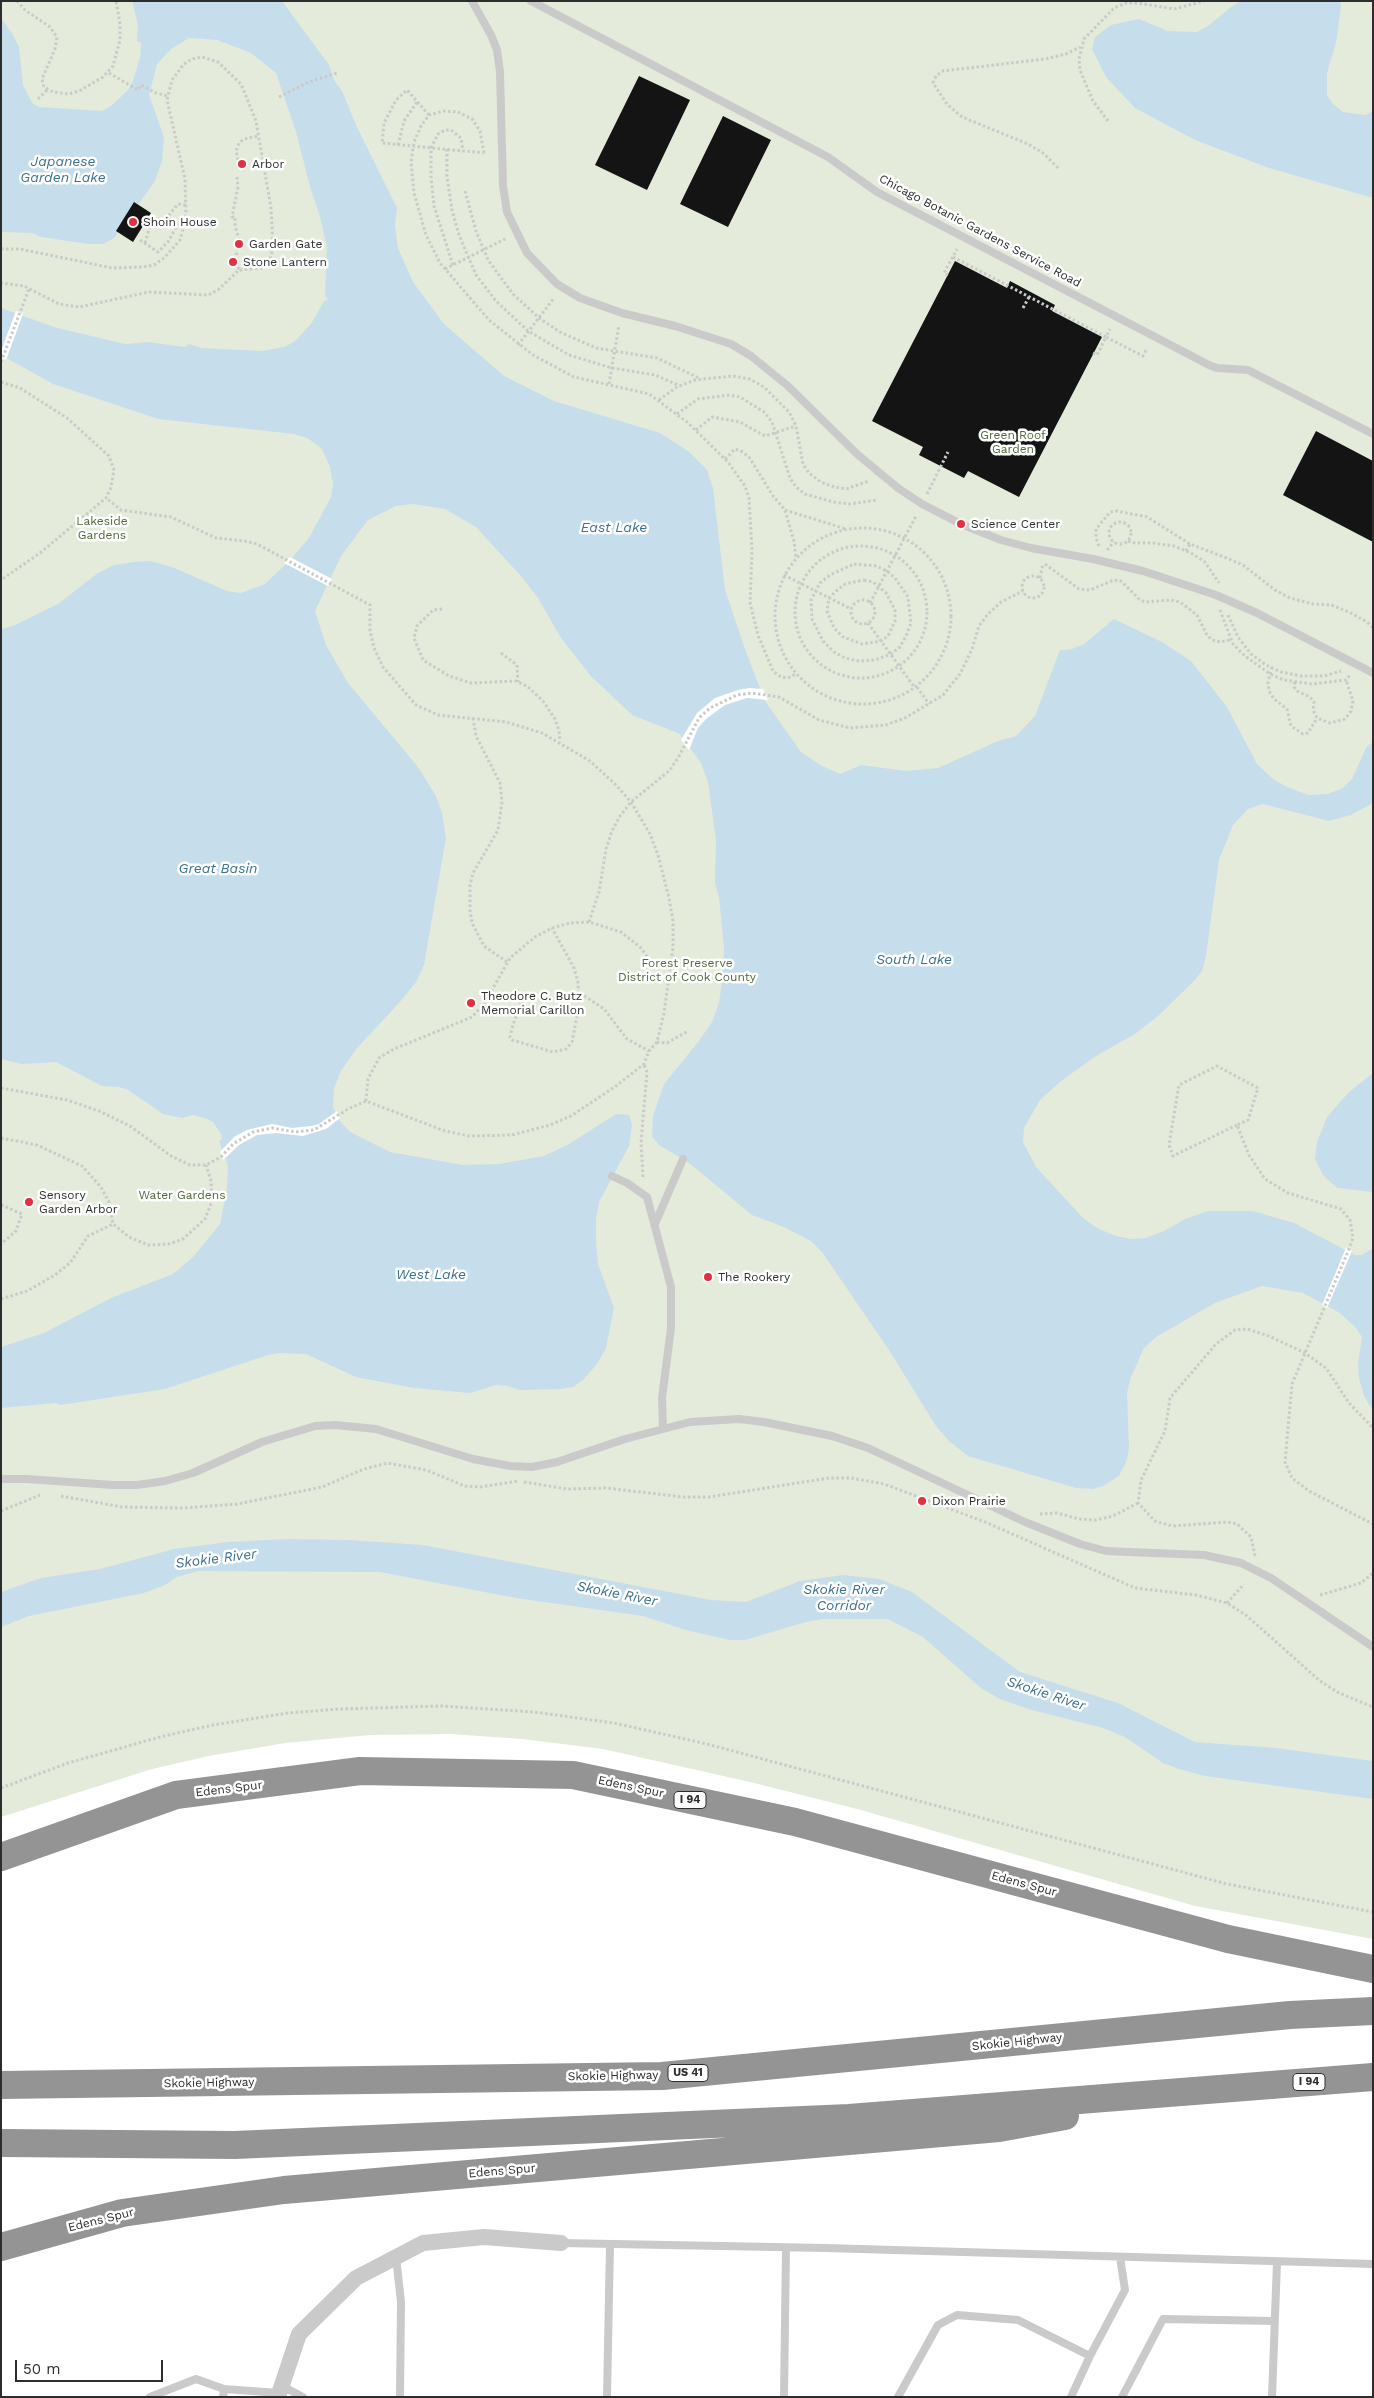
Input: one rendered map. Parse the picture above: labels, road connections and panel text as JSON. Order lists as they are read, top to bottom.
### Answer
{
  "streets": {
    "highway": [
      "Edens Spur",
      "I 94",
      "Skokie Highway",
      "US 41"
    ],
    "lane": ["Chicago Botanic Gardens Service Road"]
  },
  "crossings": [
    ["Edens Spur", "I 94"]
  ],
  "water": [
    "Japanese Garden Lake",
    "East Lake",
    "Great Basin",
    "South Lake",
    "West Lake",
    "Skokie River",
    "Skokie River Corridor"
  ],
  "parks": [
    "Green Roof Garden",
    "Lakeside Gardens",
    "Forest Preserve District of Cook County",
    "Water Gardens"
  ],
  "places": [
    "Arbor",
    "Shoin House",
    "Garden Gate",
    "Stone Lantern",
    "Science Center",
    "Theodore C. Butz Memorial Carillon",
    "Sensory Garden Arbor",
    "The Rookery",
    "Dixon Prairie"
  ],
  "scale_bar": "50 m"
}
